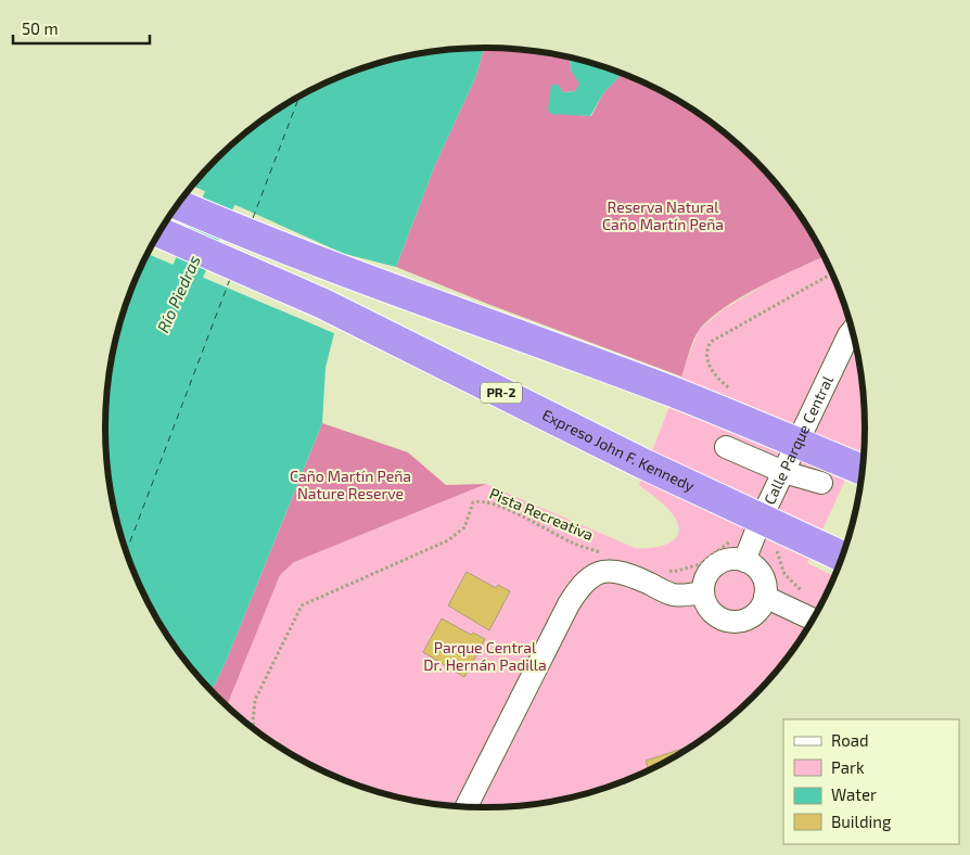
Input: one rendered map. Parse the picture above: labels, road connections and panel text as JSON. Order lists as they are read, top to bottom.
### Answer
{
  "streets": {
    "highway": ["PR-2", "Expreso John F. Kennedy"],
    "lane": ["Calle Parque Central"],
    "path": ["Pista Recreativa"]
  },
  "water": ["Río Piedras"],
  "parks": ["Reserva Natural Caño Martín Peña", "Caño Martín Peña Nature Reserve", "Parque Central Dr. Hernán Padilla"],
  "legend": [
    "Road",
    "Park",
    "Water",
    "Building"
  ],
  "scale_bar": "50 m"
}
